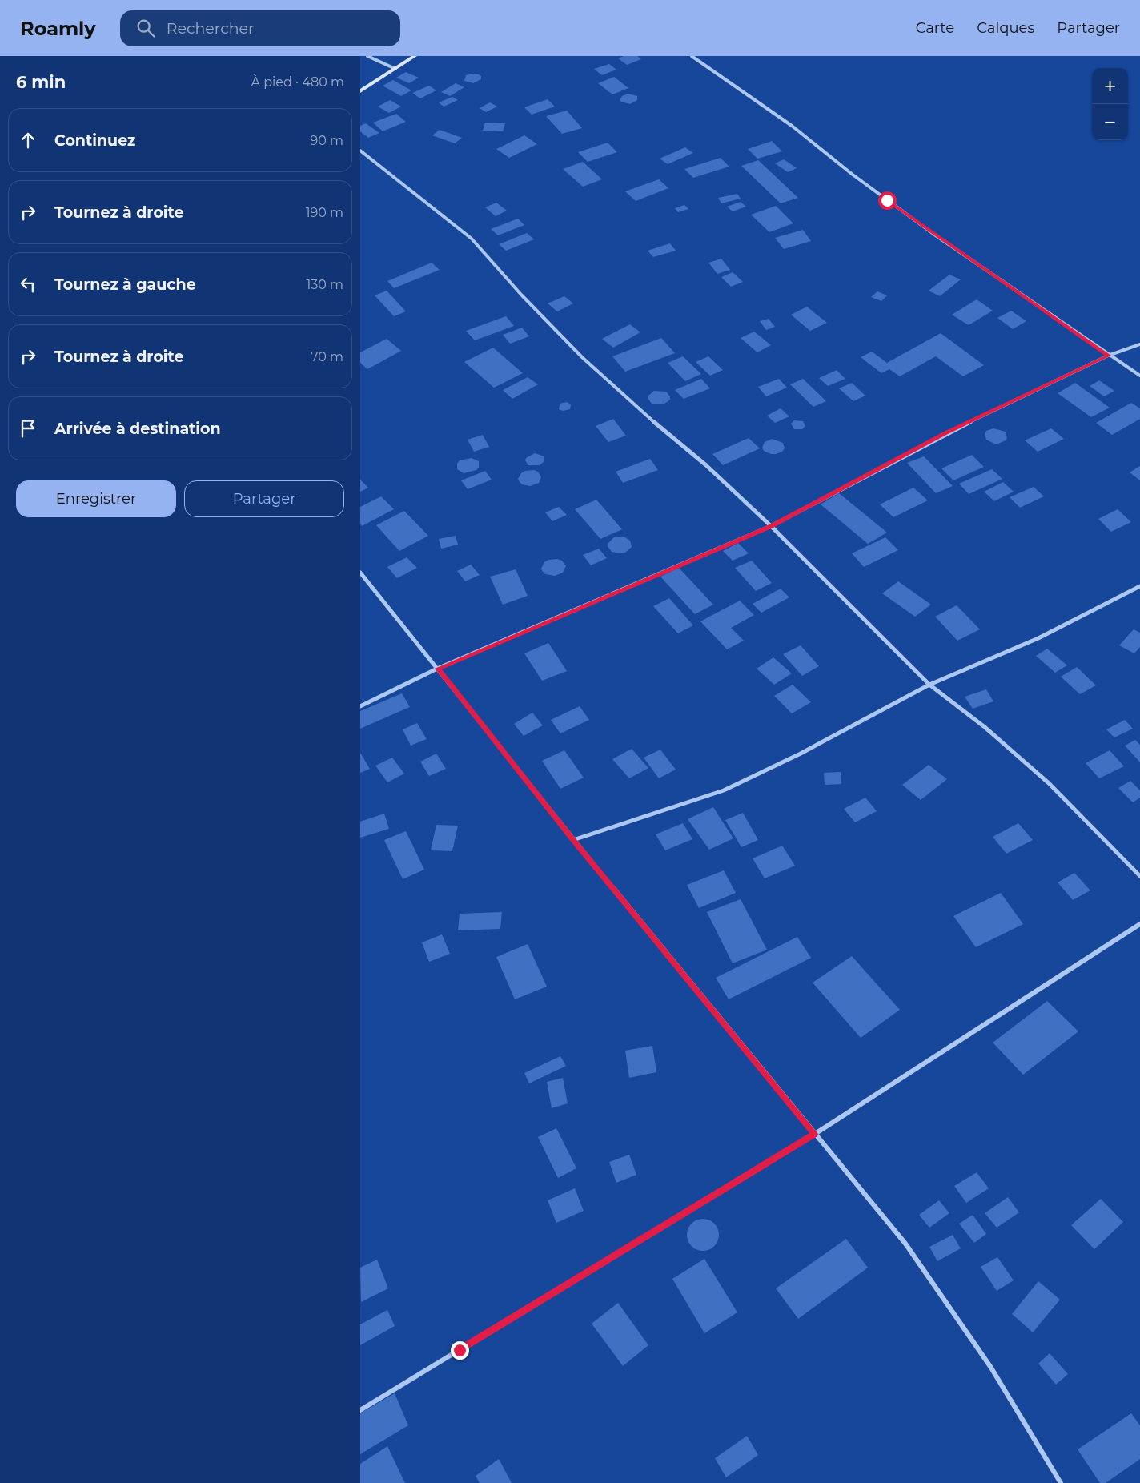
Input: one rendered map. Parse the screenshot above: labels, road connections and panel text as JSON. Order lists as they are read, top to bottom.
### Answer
{
  "page": {
    "header": "Roamly",
    "search": "Rechercher",
    "nav": ["Carte", "Calques", "Partager"],
    "heading": ["6 min", "À pied · 480 m"],
    "map_buttons": ["+", "−"],
    "list": [
      ["Continuez", "90 m"],
      ["Tournez à droite", "190 m"],
      ["Tournez à gauche", "130 m"],
      ["Tournez à droite", "70 m"],
      "Arrivée à destination"
    ],
    "buttons": ["Enregistrer", "Partager"]
  }
}
